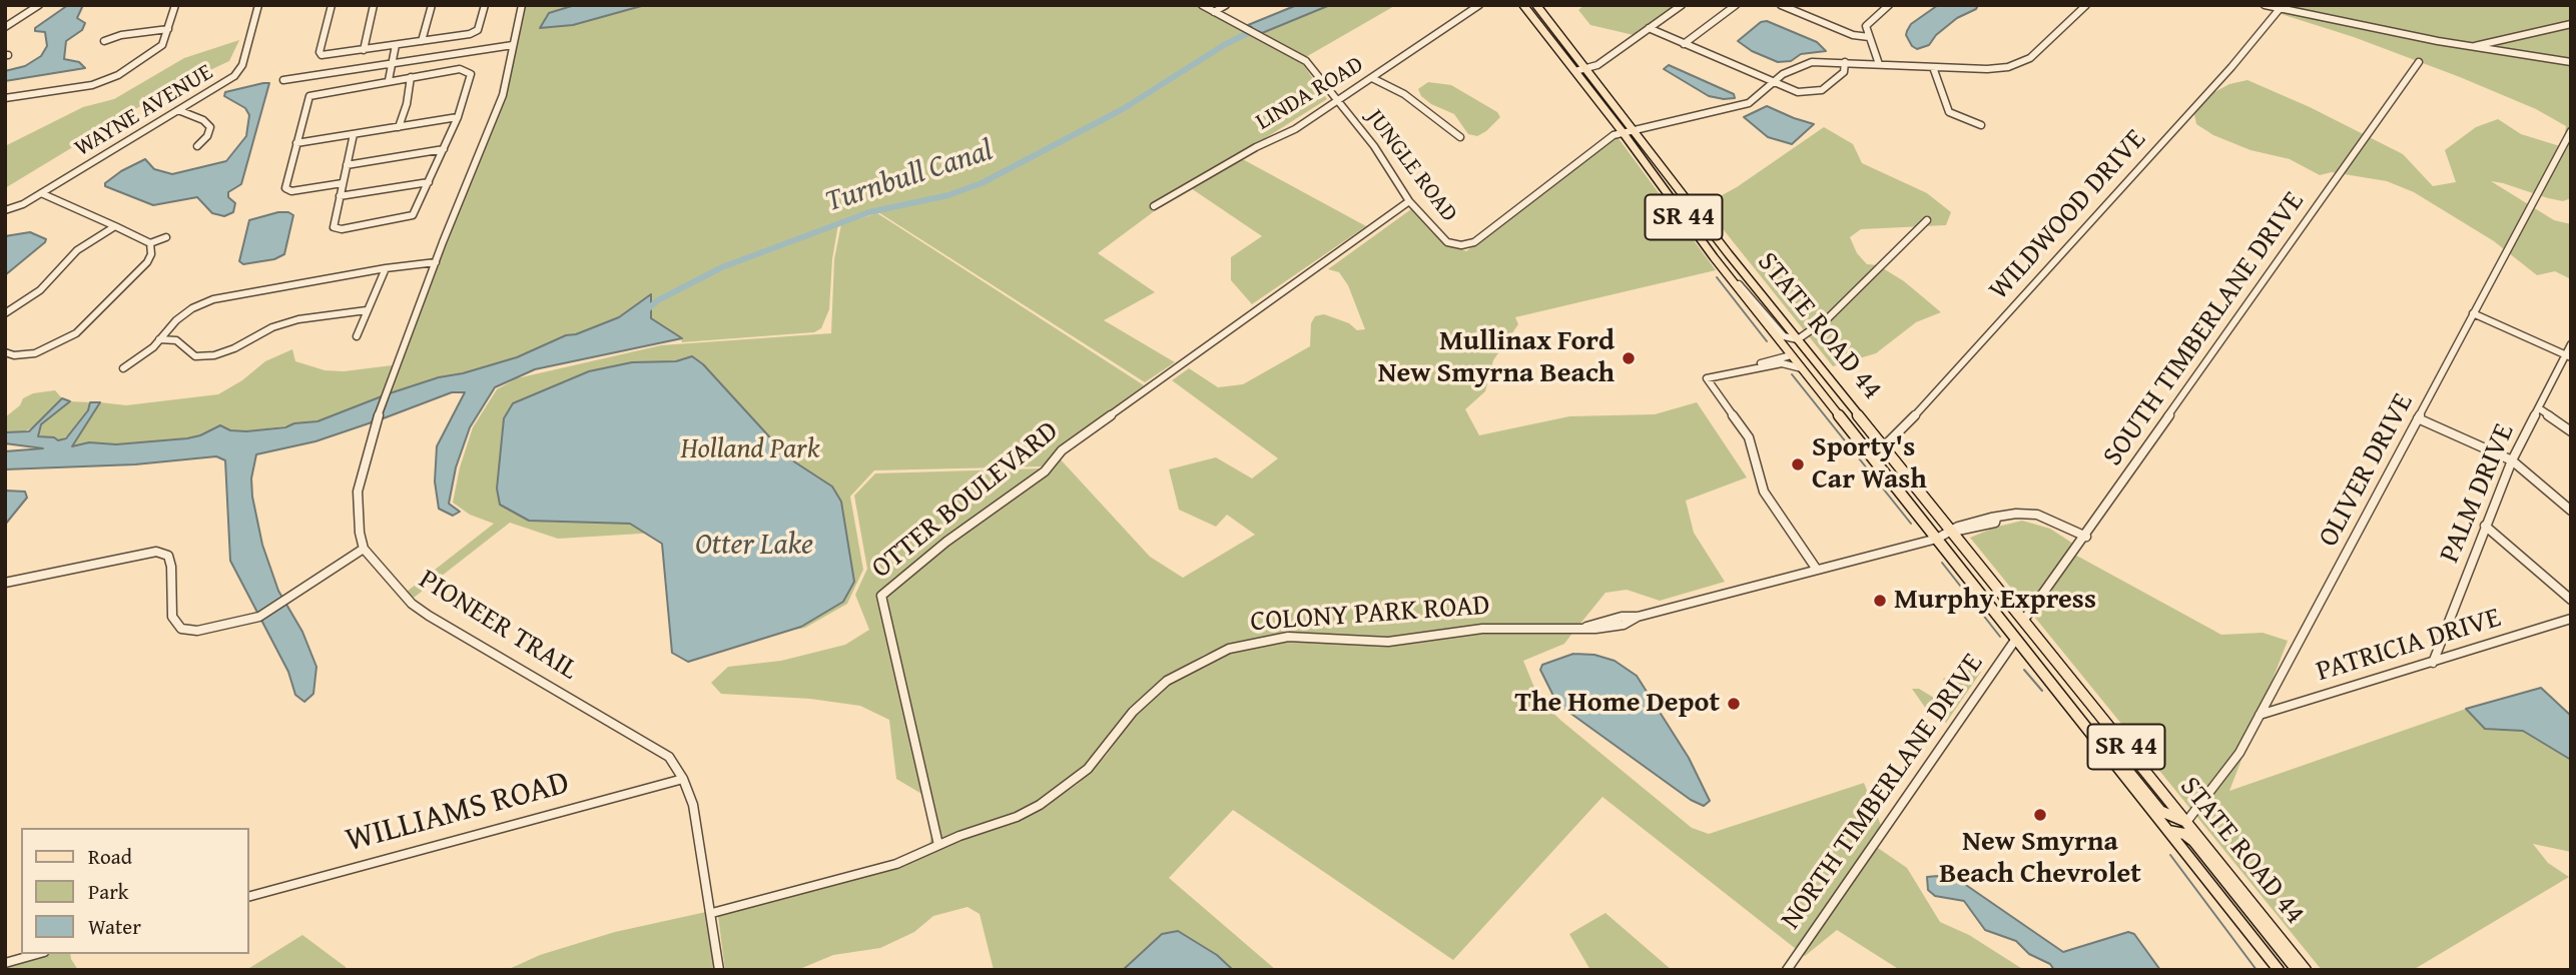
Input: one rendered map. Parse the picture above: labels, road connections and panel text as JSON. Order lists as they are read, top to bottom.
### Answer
{
  "streets": {
    "main road": ["SR 44", "STATE ROAD 44"],
    "street": [
      "LINDA ROAD",
      "WAYNE AVENUE",
      "JUNGLE ROAD",
      "WILDWOOD DRIVE",
      "SOUTH TIMBERLANE DRIVE",
      "OLIVER DRIVE",
      "PALM DRIVE",
      "OTTER BOULEVARD",
      "COLONY PARK ROAD",
      "PIONEER TRAIL",
      "PATRICIA DRIVE",
      "NORTH TIMBERLANE DRIVE",
      "WILLIAMS ROAD"
    ]
  },
  "crossings": [
    ["LINDA ROAD", "JUNGLE ROAD"],
    ["JUNGLE ROAD", "STATE ROAD 44"],
    ["JUNGLE ROAD", "OTTER BOULEVARD"],
    ["WILDWOOD DRIVE", "STATE ROAD 44"],
    ["STATE ROAD 44", "SOUTH TIMBERLANE DRIVE"],
    ["STATE ROAD 44", "OLIVER DRIVE"],
    ["STATE ROAD 44", "COLONY PARK ROAD"],
    ["STATE ROAD 44", "NORTH TIMBERLANE DRIVE"],
    ["SOUTH TIMBERLANE DRIVE", "COLONY PARK ROAD"],
    ["OLIVER DRIVE", "PATRICIA DRIVE"],
    ["PALM DRIVE", "PATRICIA DRIVE"],
    ["OTTER BOULEVARD", "COLONY PARK ROAD"],
    ["PIONEER TRAIL", "WILLIAMS ROAD"]
  ],
  "water": ["Turnbull Canal", "Otter Lake"],
  "parks": ["Holland Park"],
  "places": [
    "Mullinax Ford New Smyrna Beach",
    "Sporty's Car Wash",
    "Murphy Express",
    "The Home Depot",
    "New Smyrna Beach Chevrolet"
  ],
  "legend": ["Road", "Park", "Water"]
}
